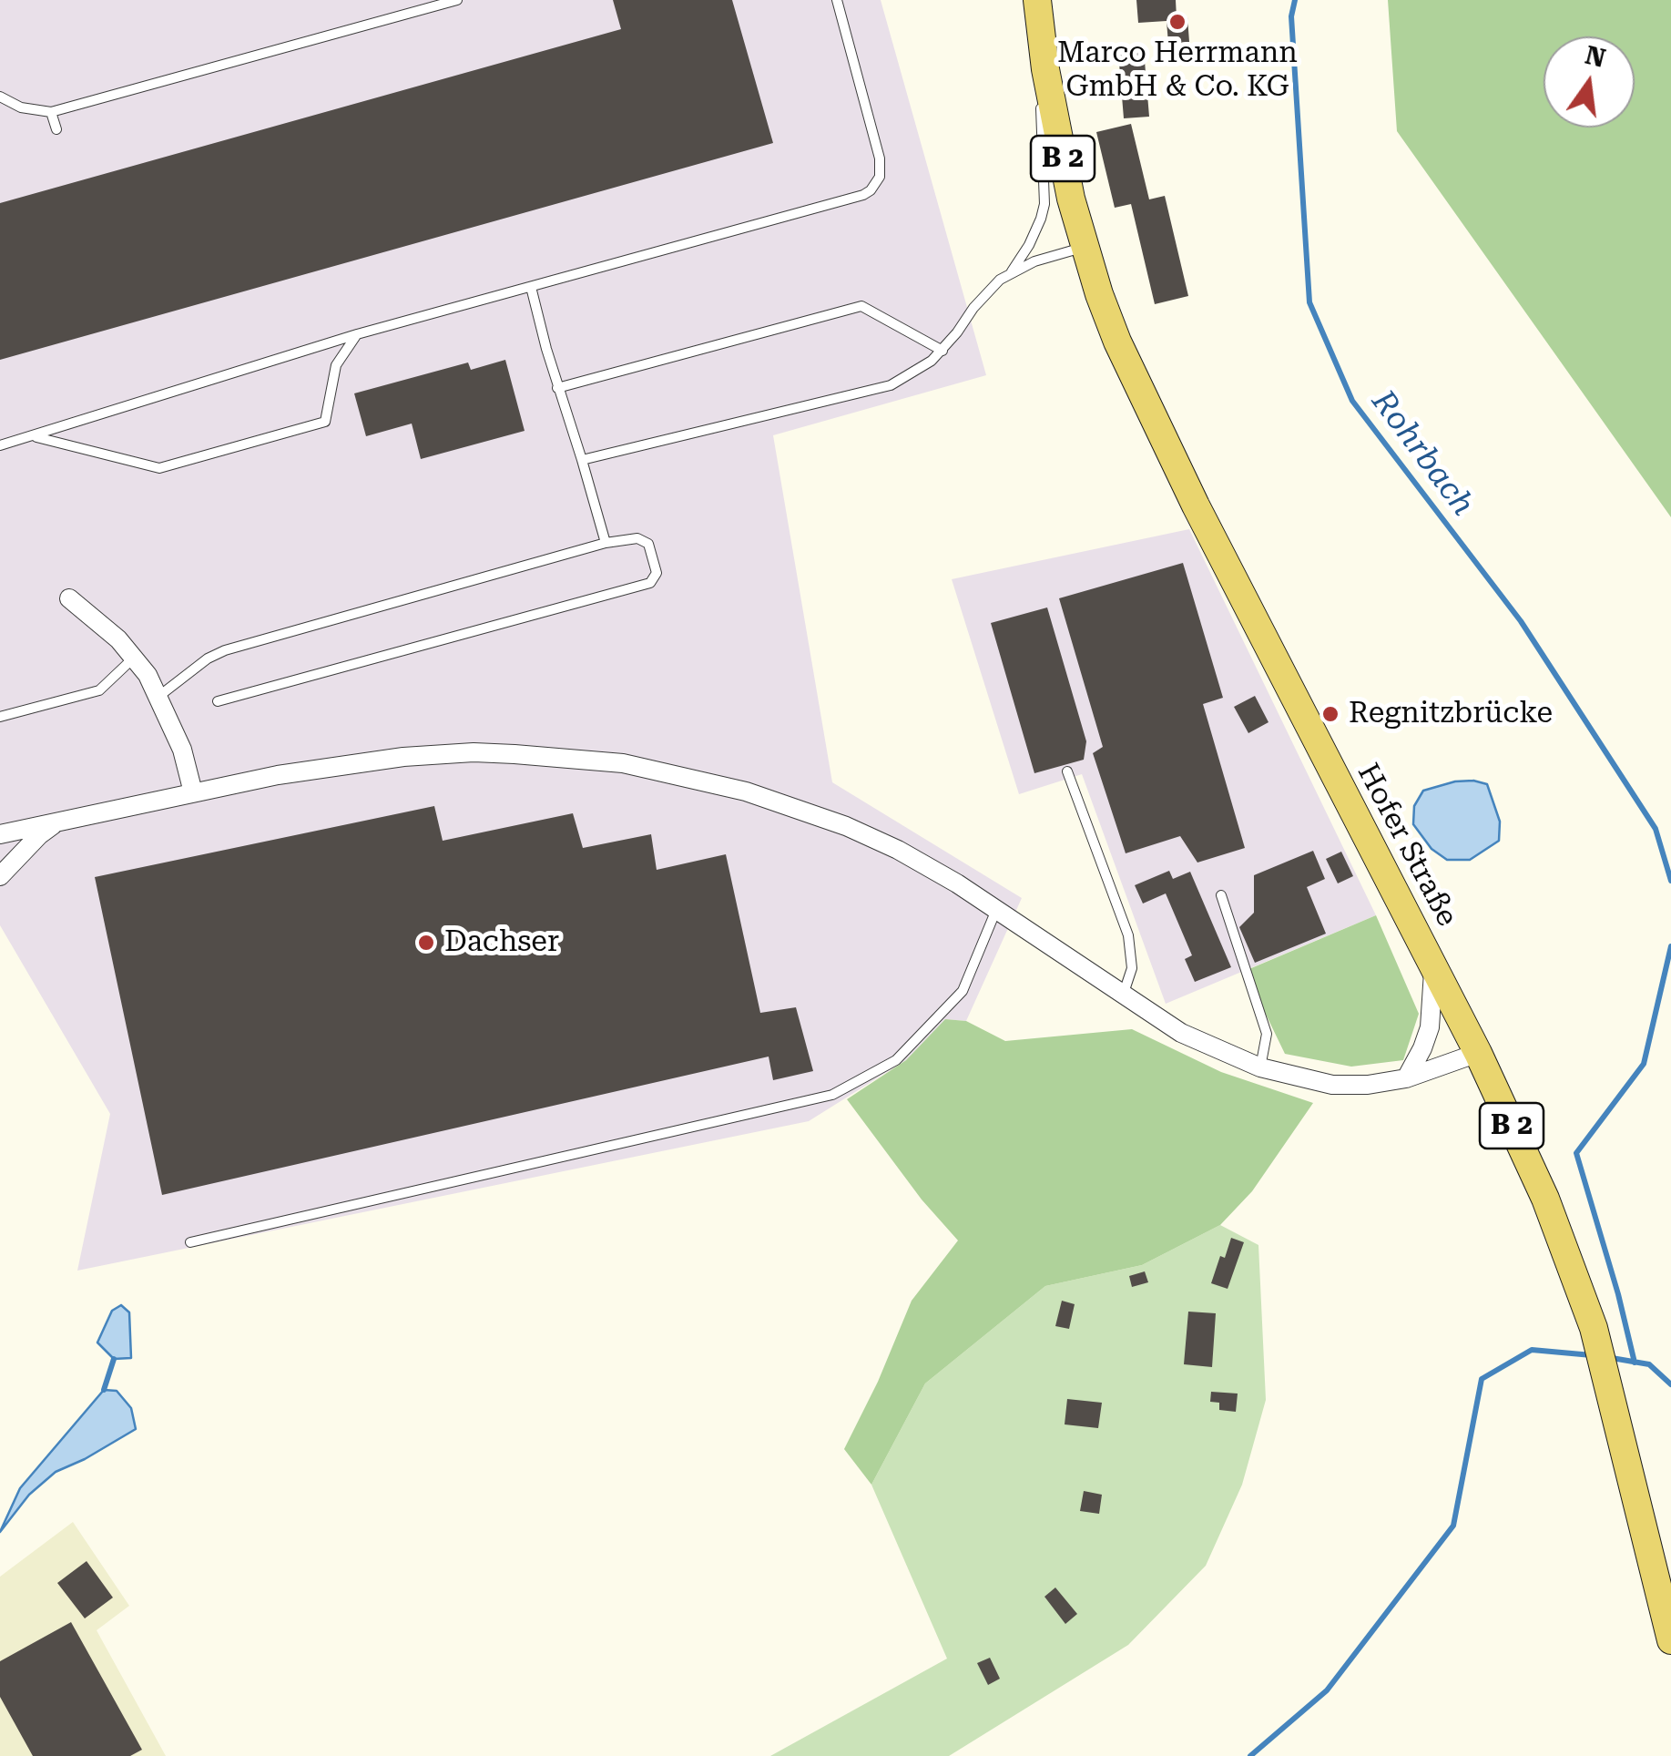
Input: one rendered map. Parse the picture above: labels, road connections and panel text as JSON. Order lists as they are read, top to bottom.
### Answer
{
  "streets": {
    "main road": ["B 2", "Hofer Straße"]
  },
  "crossings": [
    ["B 2", "Hofer Straße"]
  ],
  "water": ["Rohrbach"],
  "places": ["Marco Herrmann GmbH & Co. KG", "Regnitzbrücke", "Dachser"],
  "north": "top"
}
